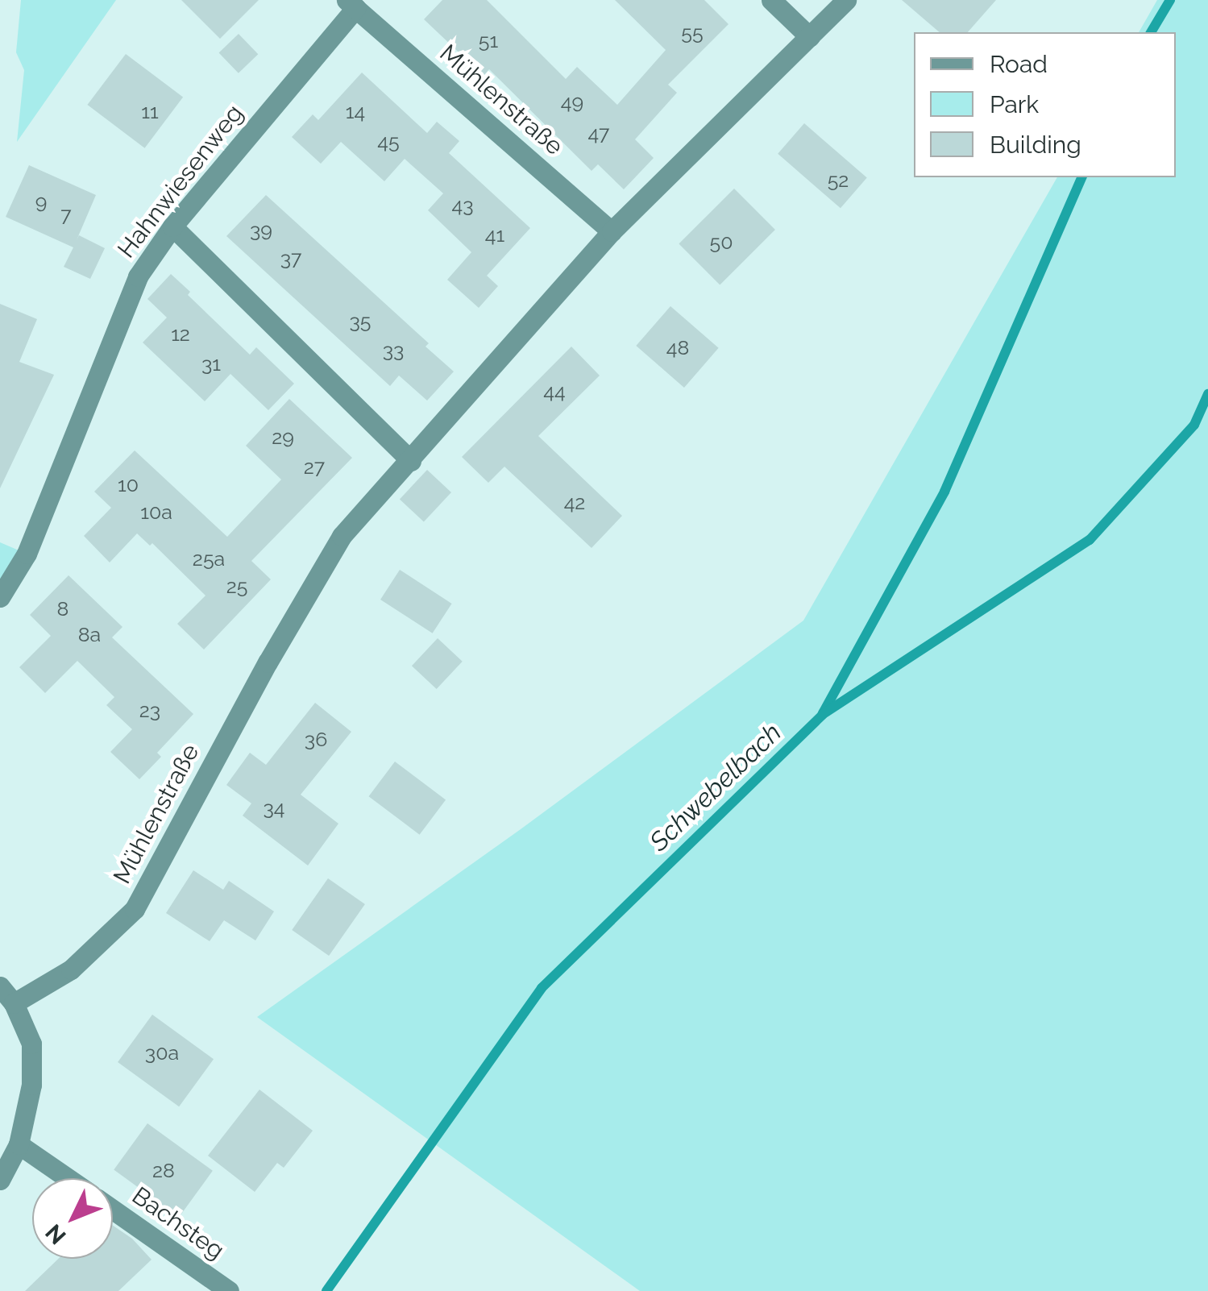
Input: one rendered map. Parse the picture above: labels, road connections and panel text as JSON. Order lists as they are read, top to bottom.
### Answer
{
  "streets": {
    "street": ["Mühlenstraße", "Hahnwiesenweg", "Bachsteg"]
  },
  "crossings": [
    ["Mühlenstraße", "Hahnwiesenweg"]
  ],
  "water": ["Schwebelbach"],
  "house_numbers": [
    "55",
    "51",
    "49",
    "11",
    "14",
    "47",
    "45",
    "52",
    "9",
    "43",
    "7",
    "39",
    "41",
    "50",
    "37",
    "35",
    "12",
    "48",
    "33",
    "31",
    "44",
    "29",
    "27",
    "10",
    "42",
    "10a",
    "25a",
    "25",
    "8",
    "8a",
    "23",
    "36",
    "34",
    "30a",
    "28"
  ],
  "legend": ["Road", "Park", "Building"],
  "north": "bottom left"
}
